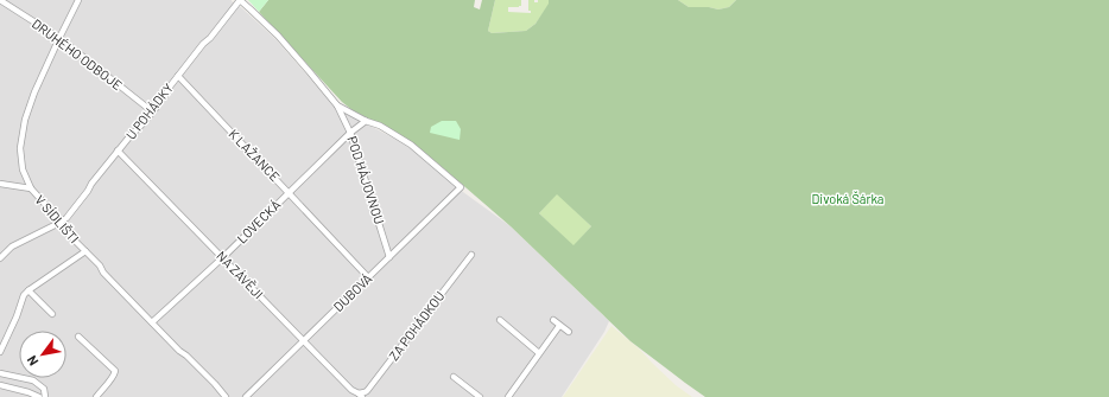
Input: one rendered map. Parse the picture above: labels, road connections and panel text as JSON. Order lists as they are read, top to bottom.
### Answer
{
  "streets": {
    "street": [
      "DRUHÉHO ODBOJE",
      "U POHÁDKY",
      "K LAŽANCE",
      "POD HÁJOVNOU",
      "V SÍDLIŠTI",
      "LOVECKÁ",
      "NA ZÁVĚJI",
      "DUBOVÁ",
      "ZA POHÁDKOU"
    ]
  },
  "crossings": [
    ["DRUHÉHO ODBOJE", "U POHÁDKY"],
    ["DRUHÉHO ODBOJE", "V SÍDLIŠTI"],
    ["U POHÁDKY", "K LAŽANCE"],
    ["U POHÁDKY", "POD HÁJOVNOU"],
    ["U POHÁDKY", "V SÍDLIŠTI"],
    ["U POHÁDKY", "NA ZÁVĚJI"],
    ["K LAŽANCE", "LOVECKÁ"],
    ["K LAŽANCE", "DUBOVÁ"],
    ["POD HÁJOVNOU", "LOVECKÁ"],
    ["POD HÁJOVNOU", "DUBOVÁ"],
    ["V SÍDLIŠTI", "LOVECKÁ"],
    ["LOVECKÁ", "NA ZÁVĚJI"],
    ["NA ZÁVĚJI", "DUBOVÁ"],
    ["NA ZÁVĚJI", "ZA POHÁDKOU"]
  ],
  "parks": ["Divoká Šárka"],
  "north": "bottom left"
}
